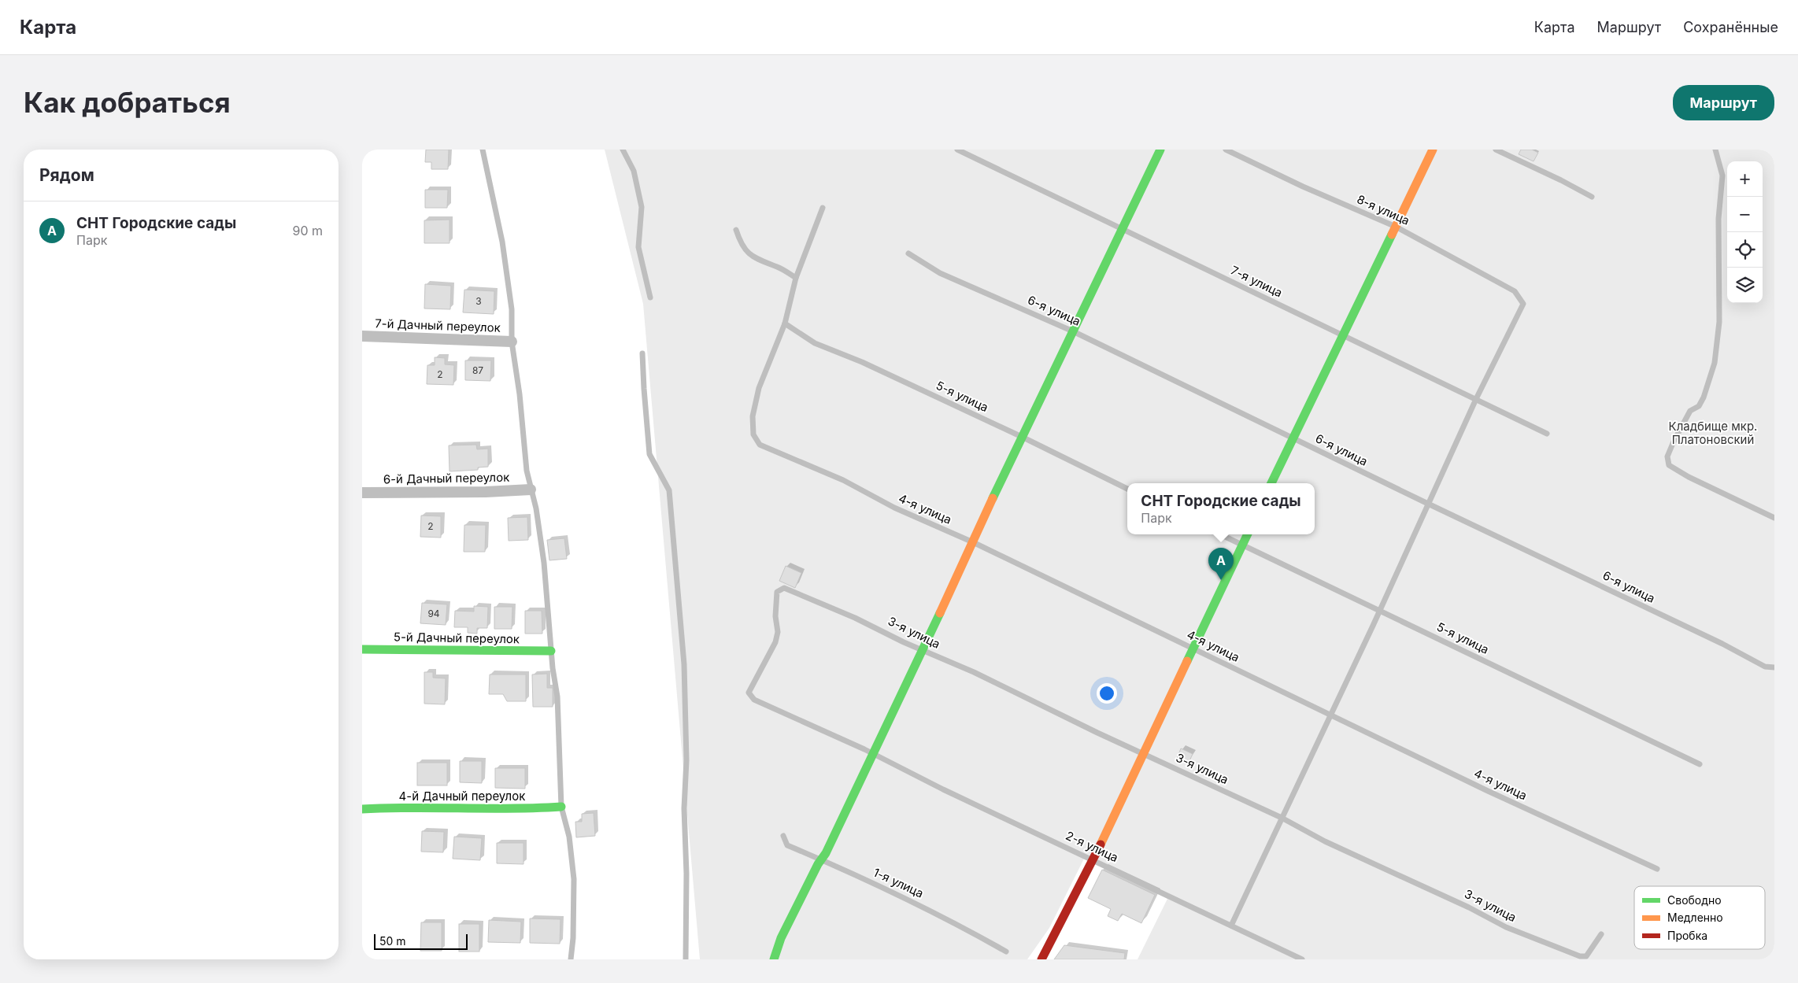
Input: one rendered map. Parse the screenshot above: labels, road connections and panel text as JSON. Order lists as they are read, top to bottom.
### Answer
{
  "streets": {
    "street": [
      "7-й Дачный переулок",
      "6-й Дачный переулок",
      "5-й Дачный переулок",
      "4-й Дачный переулок"
    ],
    "lane": [
      "8-я улица",
      "7-я улица",
      "6-я улица",
      "5-я улица",
      "4-я улица",
      "3-я улица",
      "2-я улица",
      "1-я улица"
    ]
  },
  "crossings": [
    ["8-я улица", "7-я улица"],
    ["5-я улица", "4-я улица"],
    ["3-я улица", "2-я улица"]
  ],
  "parks": ["Кладбище мкр. Платоновский"],
  "house_numbers": [
    "3",
    "87",
    "2",
    "2",
    "94"
  ],
  "legend": ["Свободно", "Медленно", "Пробка"],
  "scale_bar": "50 m",
  "page": {
    "header": "Карта",
    "nav": ["Карта", "Маршрут", "Сохранённые"],
    "buttons": "Маршрут",
    "title": "Как добраться",
    "heading": "Рядом",
    "map_buttons": ["+", "−"],
    "list": [
      {
        "mark": "A",
        "name": "СНТ Городские сады",
        "note": "Парк",
        "value": "90 m"
      }
    ],
    "popup": ["СНТ Городские сады", "Парк"],
    "pins": "A",
    "scale": "50 m"
  }
}
